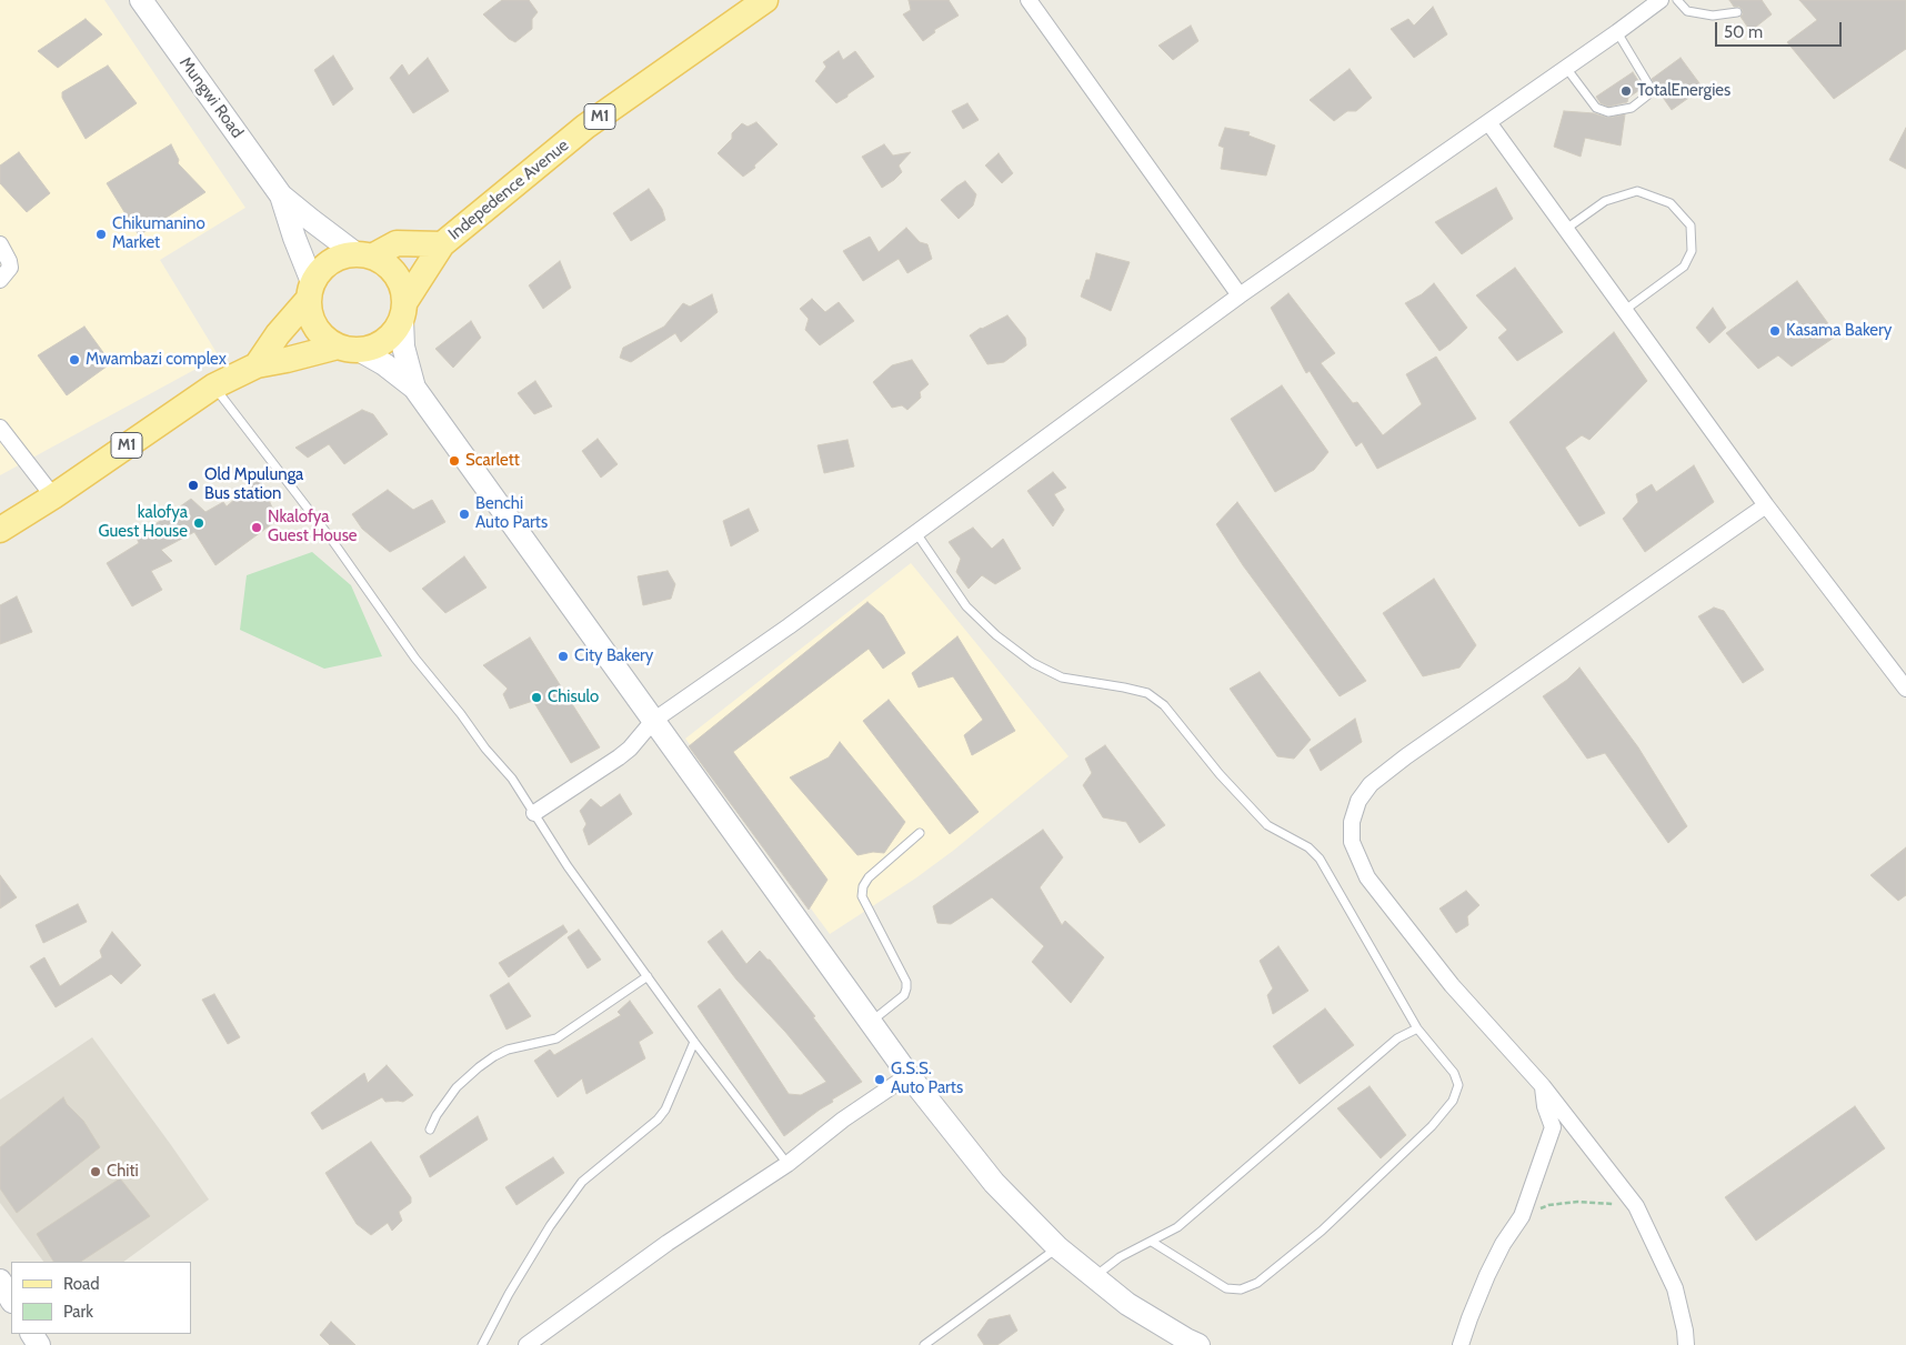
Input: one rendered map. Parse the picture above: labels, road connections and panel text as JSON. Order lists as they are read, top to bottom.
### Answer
{
  "streets": {
    "main road": ["M1", "Indepedence Avenue"],
    "street": ["Mungwi Road"]
  },
  "crossings": [
    ["M1", "Indepedence Avenue"]
  ],
  "places": [
    "TotalEnergies",
    "Chikumanino Market",
    "Kasama Bakery",
    "Mwambazi complex",
    "Scarlett",
    "Old Mpulunga Bus station",
    "Benchi Auto Parts",
    "kalofya Guest House",
    "Nkalofya Guest House",
    "City Bakery",
    "Chisulo",
    "G.S.S. Auto Parts",
    "Chiti"
  ],
  "legend": ["Road", "Park"],
  "scale_bar": "50 m"
}
